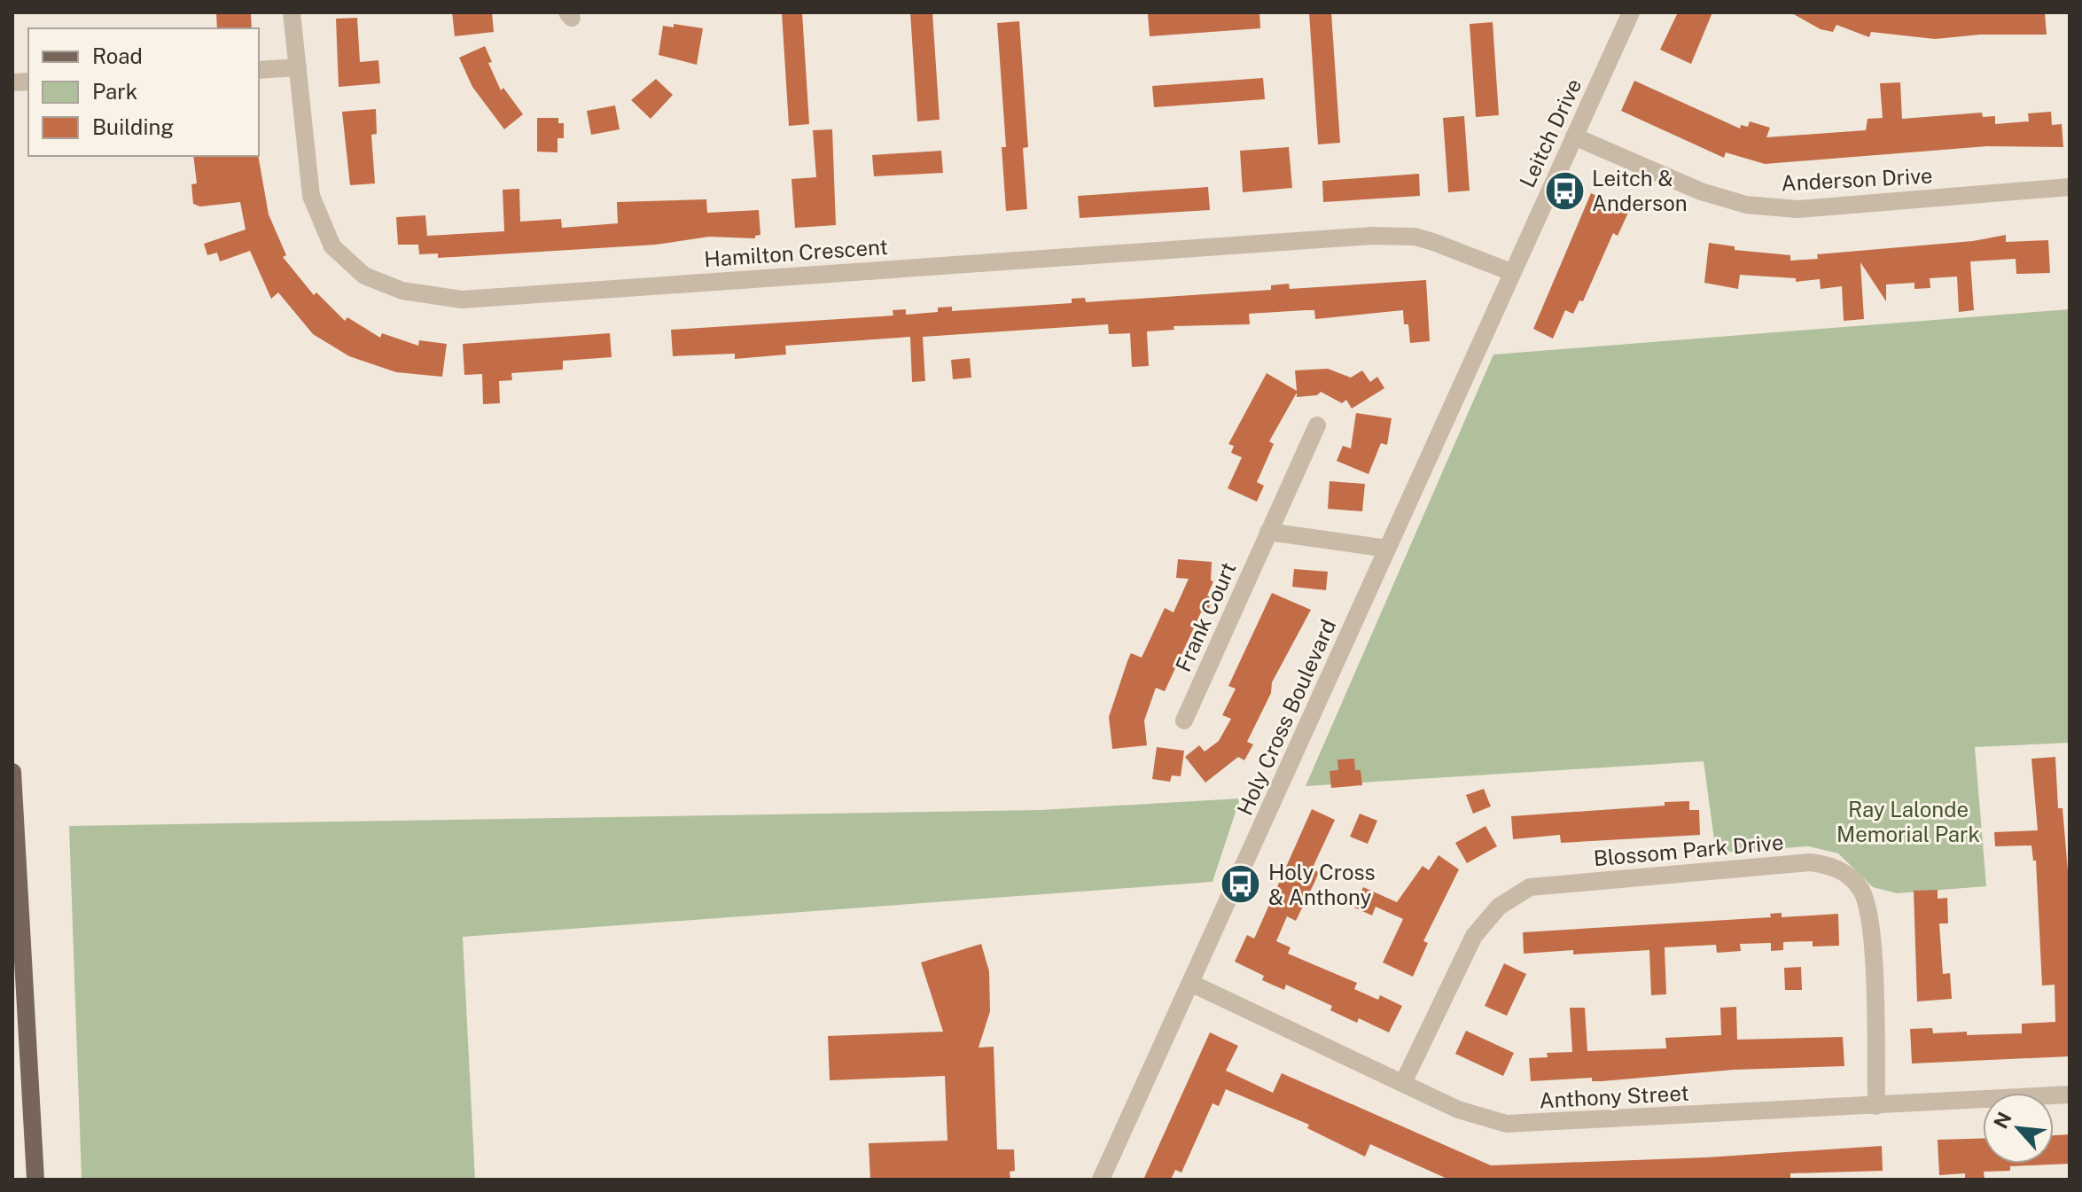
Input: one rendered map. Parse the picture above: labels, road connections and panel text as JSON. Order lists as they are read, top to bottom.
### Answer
{
  "streets": {
    "street": [
      "Leitch Drive",
      "Anderson Drive",
      "Hamilton Crescent",
      "Frank Court",
      "Holy Cross Boulevard",
      "Blossom Park Drive",
      "Anthony Street"
    ]
  },
  "crossings": [
    ["Leitch Drive", "Anderson Drive"],
    ["Leitch Drive", "Hamilton Crescent"],
    ["Leitch Drive", "Holy Cross Boulevard"],
    ["Hamilton Crescent", "Holy Cross Boulevard"],
    ["Holy Cross Boulevard", "Anthony Street"],
    ["Blossom Park Drive", "Anthony Street"]
  ],
  "parks": ["Ray Lalonde Memorial Park"],
  "places": {
    "bus stop": ["Leitch & Anderson", "Holy Cross & Anthony"]
  },
  "legend": ["Road", "Park", "Building"],
  "north": "top left"
}
